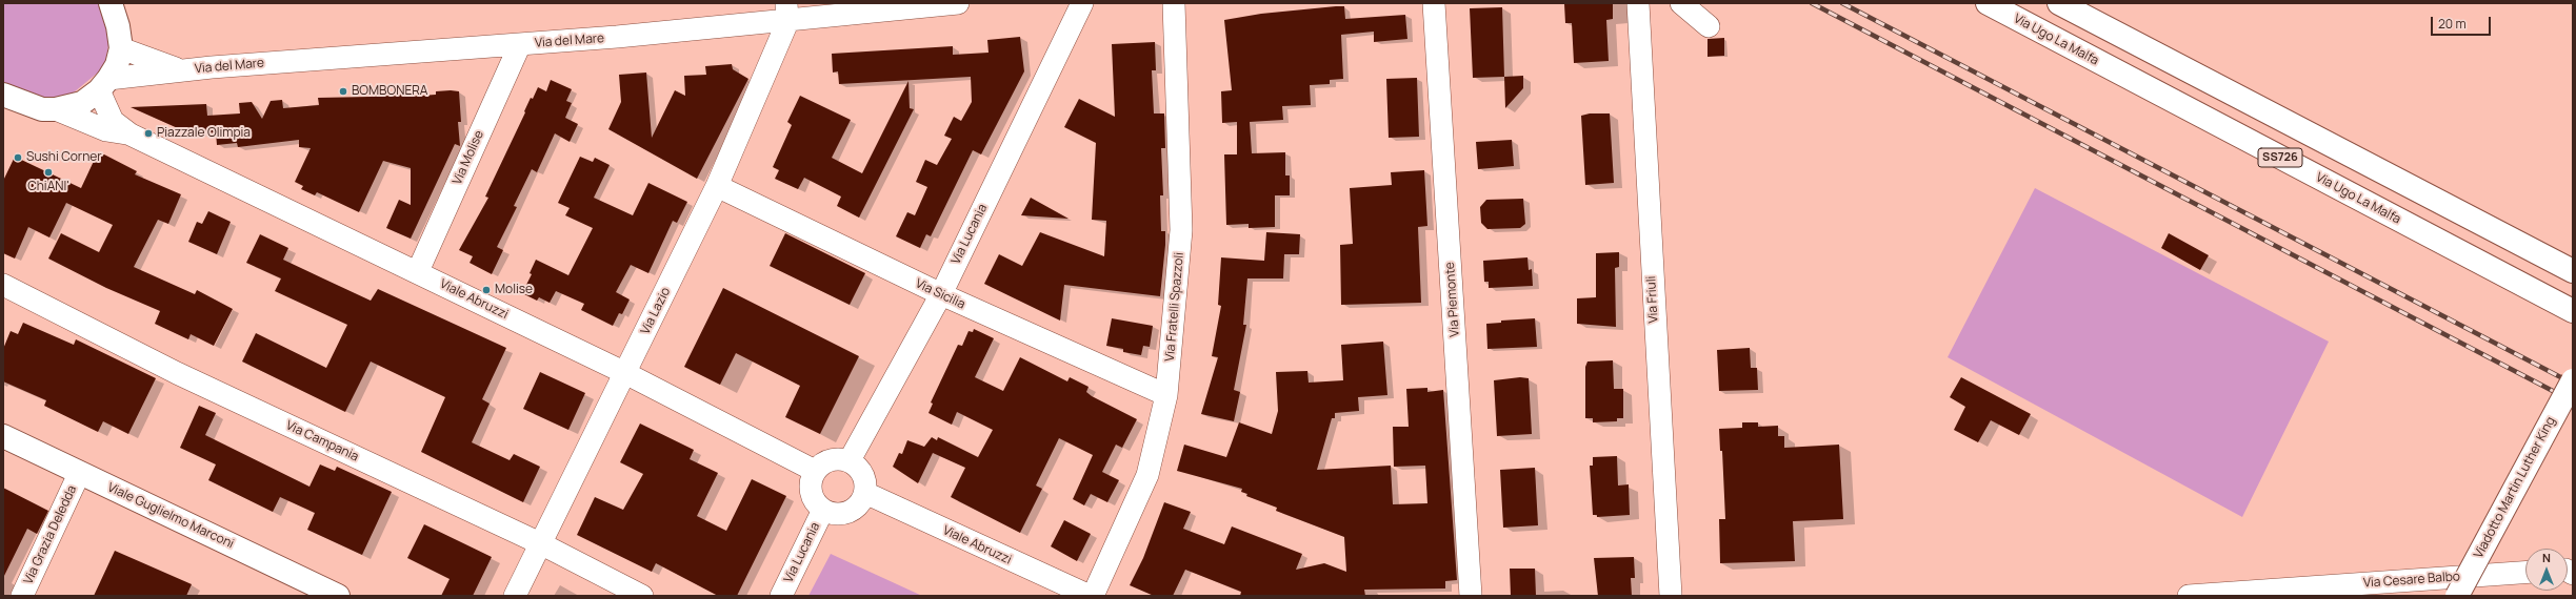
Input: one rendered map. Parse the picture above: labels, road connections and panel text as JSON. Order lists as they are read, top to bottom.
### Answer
{
  "streets": {
    "main road": [
      "Via Ugo La Malfa",
      "SS726",
      "Viadotto Martin Luther King",
      "Viale Guglielmo Marconi"
    ],
    "street": [
      "Via del Mare",
      "Via Molise",
      "Via Lucania",
      "Via Sicilia",
      "Viale Abruzzi",
      "Via Piemonte",
      "Via Friuli",
      "Via Fratelli Spazzoli",
      "Via Lazio",
      "Via Campania",
      "Via Grazia Deledda",
      "Via Cesare Balbo"
    ]
  },
  "crossings": [
    ["Via del Mare", "Via Molise"],
    ["Via del Mare", "Viale Abruzzi"],
    ["Via del Mare", "Via Lazio"],
    ["Via Molise", "Viale Abruzzi"],
    ["Via Lucania", "Via Sicilia"],
    ["Via Lucania", "Viale Abruzzi"],
    ["Via Sicilia", "Via Fratelli Spazzoli"],
    ["Via Sicilia", "Via Lazio"],
    ["Viale Abruzzi", "Via Lazio"],
    ["Via Lazio", "Via Campania"],
    ["Viale Guglielmo Marconi", "Via Grazia Deledda"]
  ],
  "places": [
    "BOMBONERA",
    "Piazzale Olimpia",
    "Sushi Corner",
    "ChiANI'",
    "Molise"
  ],
  "scale_bar": "20 m",
  "north": "top"
}
